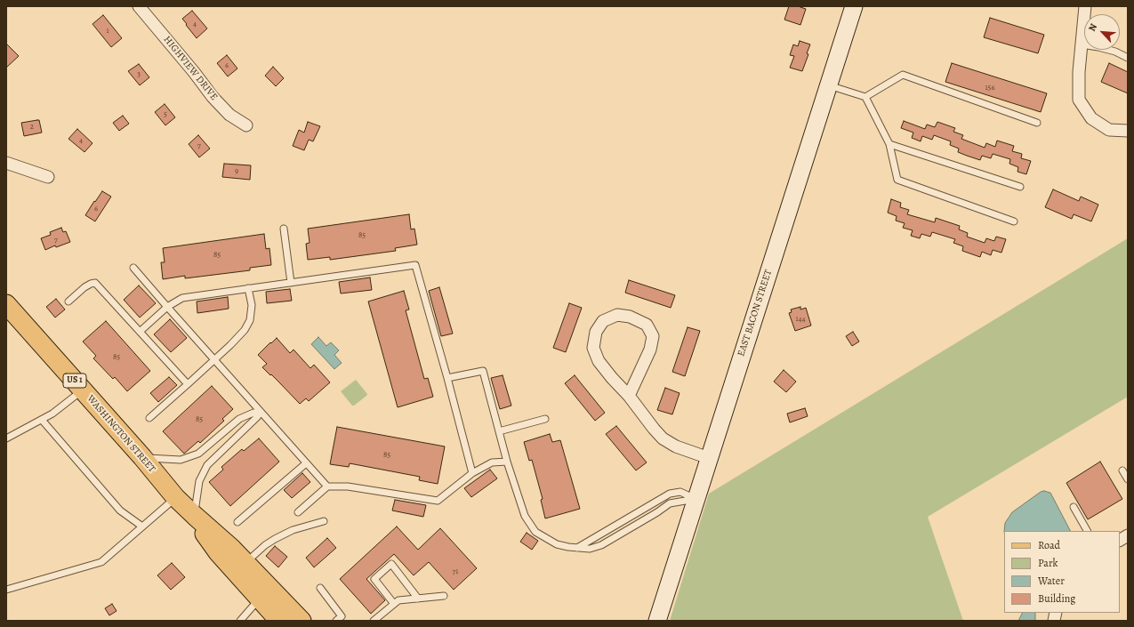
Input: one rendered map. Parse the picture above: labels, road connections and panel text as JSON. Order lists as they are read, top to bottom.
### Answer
{
  "streets": {
    "main road": ["EAST BACON STREET", "US 1", "WASHINGTON STREET"],
    "street": ["HIGHVIEW DRIVE"]
  },
  "house_numbers": [
    "4",
    "1",
    "6",
    "3",
    "156",
    "5",
    "2",
    "4",
    "7",
    "9",
    "6",
    "85",
    "7",
    "85",
    "144",
    "85",
    "85",
    "85",
    "71"
  ],
  "legend": [
    "Road",
    "Park",
    "Water",
    "Building"
  ],
  "north": "top left"
}
